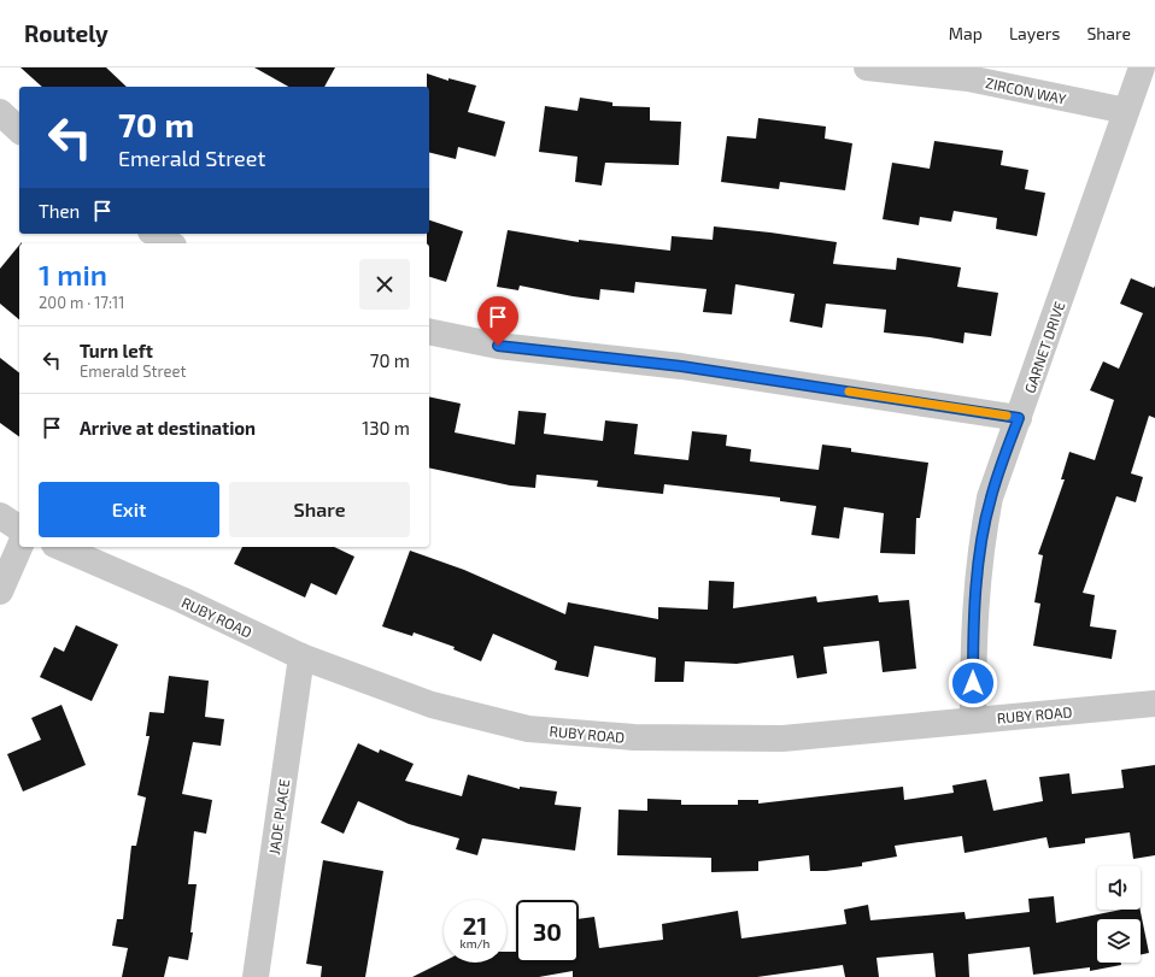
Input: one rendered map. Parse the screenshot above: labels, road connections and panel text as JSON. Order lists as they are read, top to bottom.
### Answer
{
  "streets": {
    "street": [
      "ZIRCON WAY",
      "GARNET DRIVE",
      "RUBY ROAD",
      "JADE PLACE"
    ]
  },
  "crossings": [
    ["ZIRCON WAY", "GARNET DRIVE"],
    ["GARNET DRIVE", "RUBY ROAD"],
    ["RUBY ROAD", "JADE PLACE"]
  ],
  "page": {
    "header": "Routely",
    "nav": ["Map", "Layers", "Share"],
    "turn": ["70 m", "Emerald Street"],
    "then": "Then",
    "heading": ["1 min", "200 m · 17:11"],
    "list": [
      {
        "name": "Turn left",
        "note": "Emerald Street",
        "value": "70 m"
      },
      {
        "name": "Arrive at destination",
        "value": "130 m"
      }
    ],
    "buttons": ["Exit", "Share"],
    "speed": "21 km/h",
    "limit": "30"
  }
}
